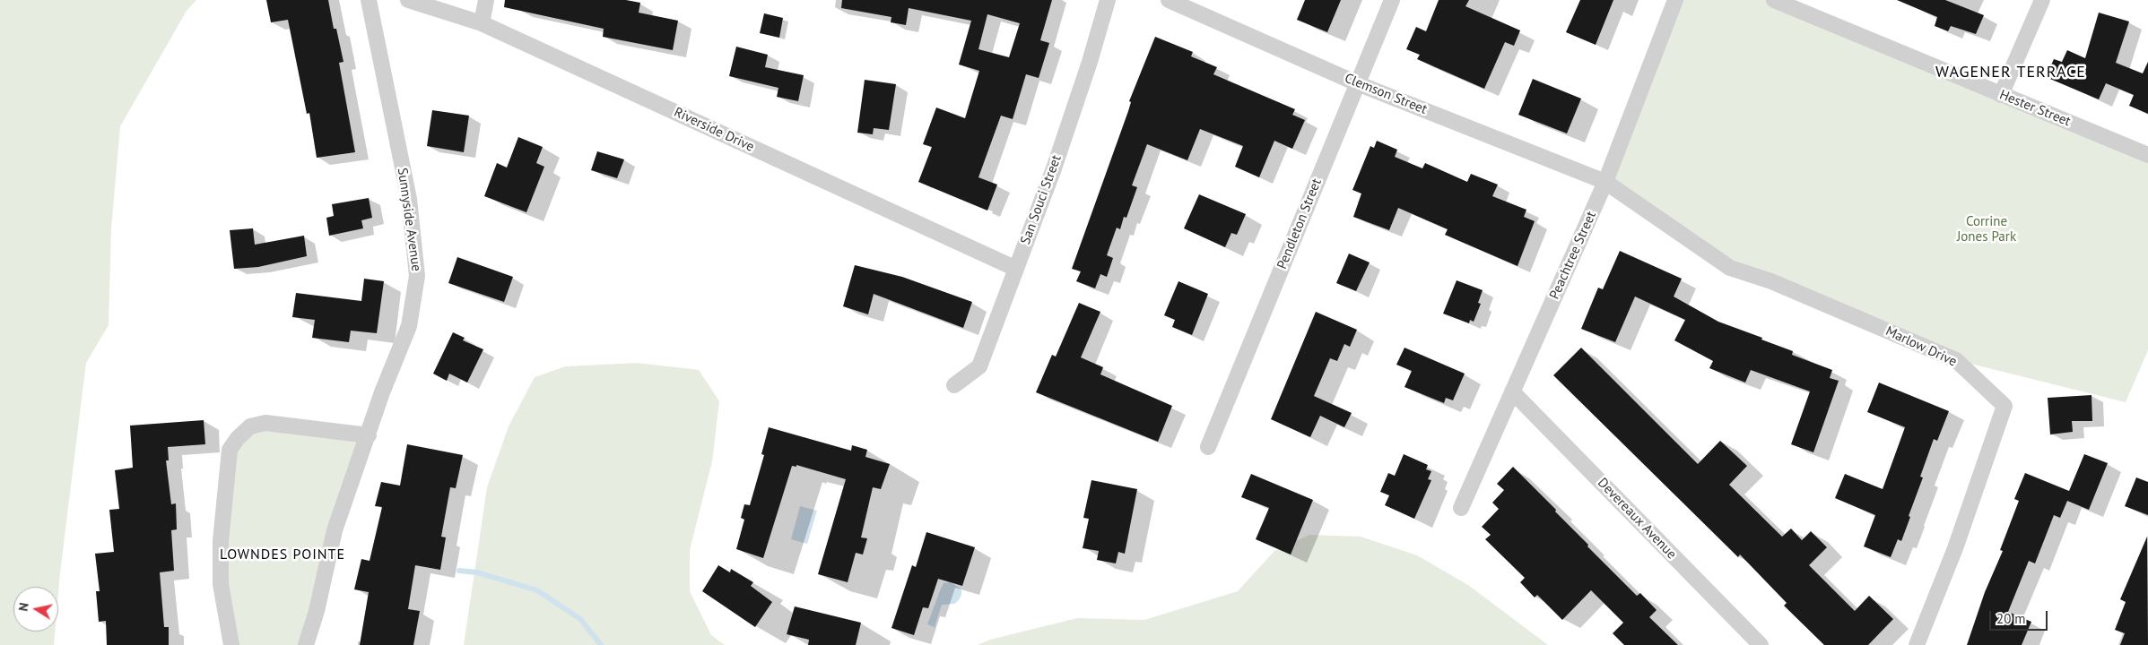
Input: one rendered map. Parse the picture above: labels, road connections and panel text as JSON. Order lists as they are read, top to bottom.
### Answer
{
  "streets": {
    "street": [
      "Clemson Street",
      "Hester Street",
      "Riverside Drive",
      "San Souci Street",
      "Sunnyside Avenue",
      "Pendleton Street",
      "Peachtree Street",
      "Marlow Drive",
      "Devereaux Avenue"
    ]
  },
  "crossings": [
    ["Clemson Street", "Pendleton Street"],
    ["Clemson Street", "Peachtree Street"],
    ["Clemson Street", "Marlow Drive"],
    ["Riverside Drive", "San Souci Street"],
    ["Peachtree Street", "Marlow Drive"],
    ["Peachtree Street", "Devereaux Avenue"]
  ],
  "districts": ["WAGENER TERRACE", "LOWNDES POINTE"],
  "parks": ["Corrine Jones Park"],
  "scale_bar": "20 m",
  "north": "left"
}
